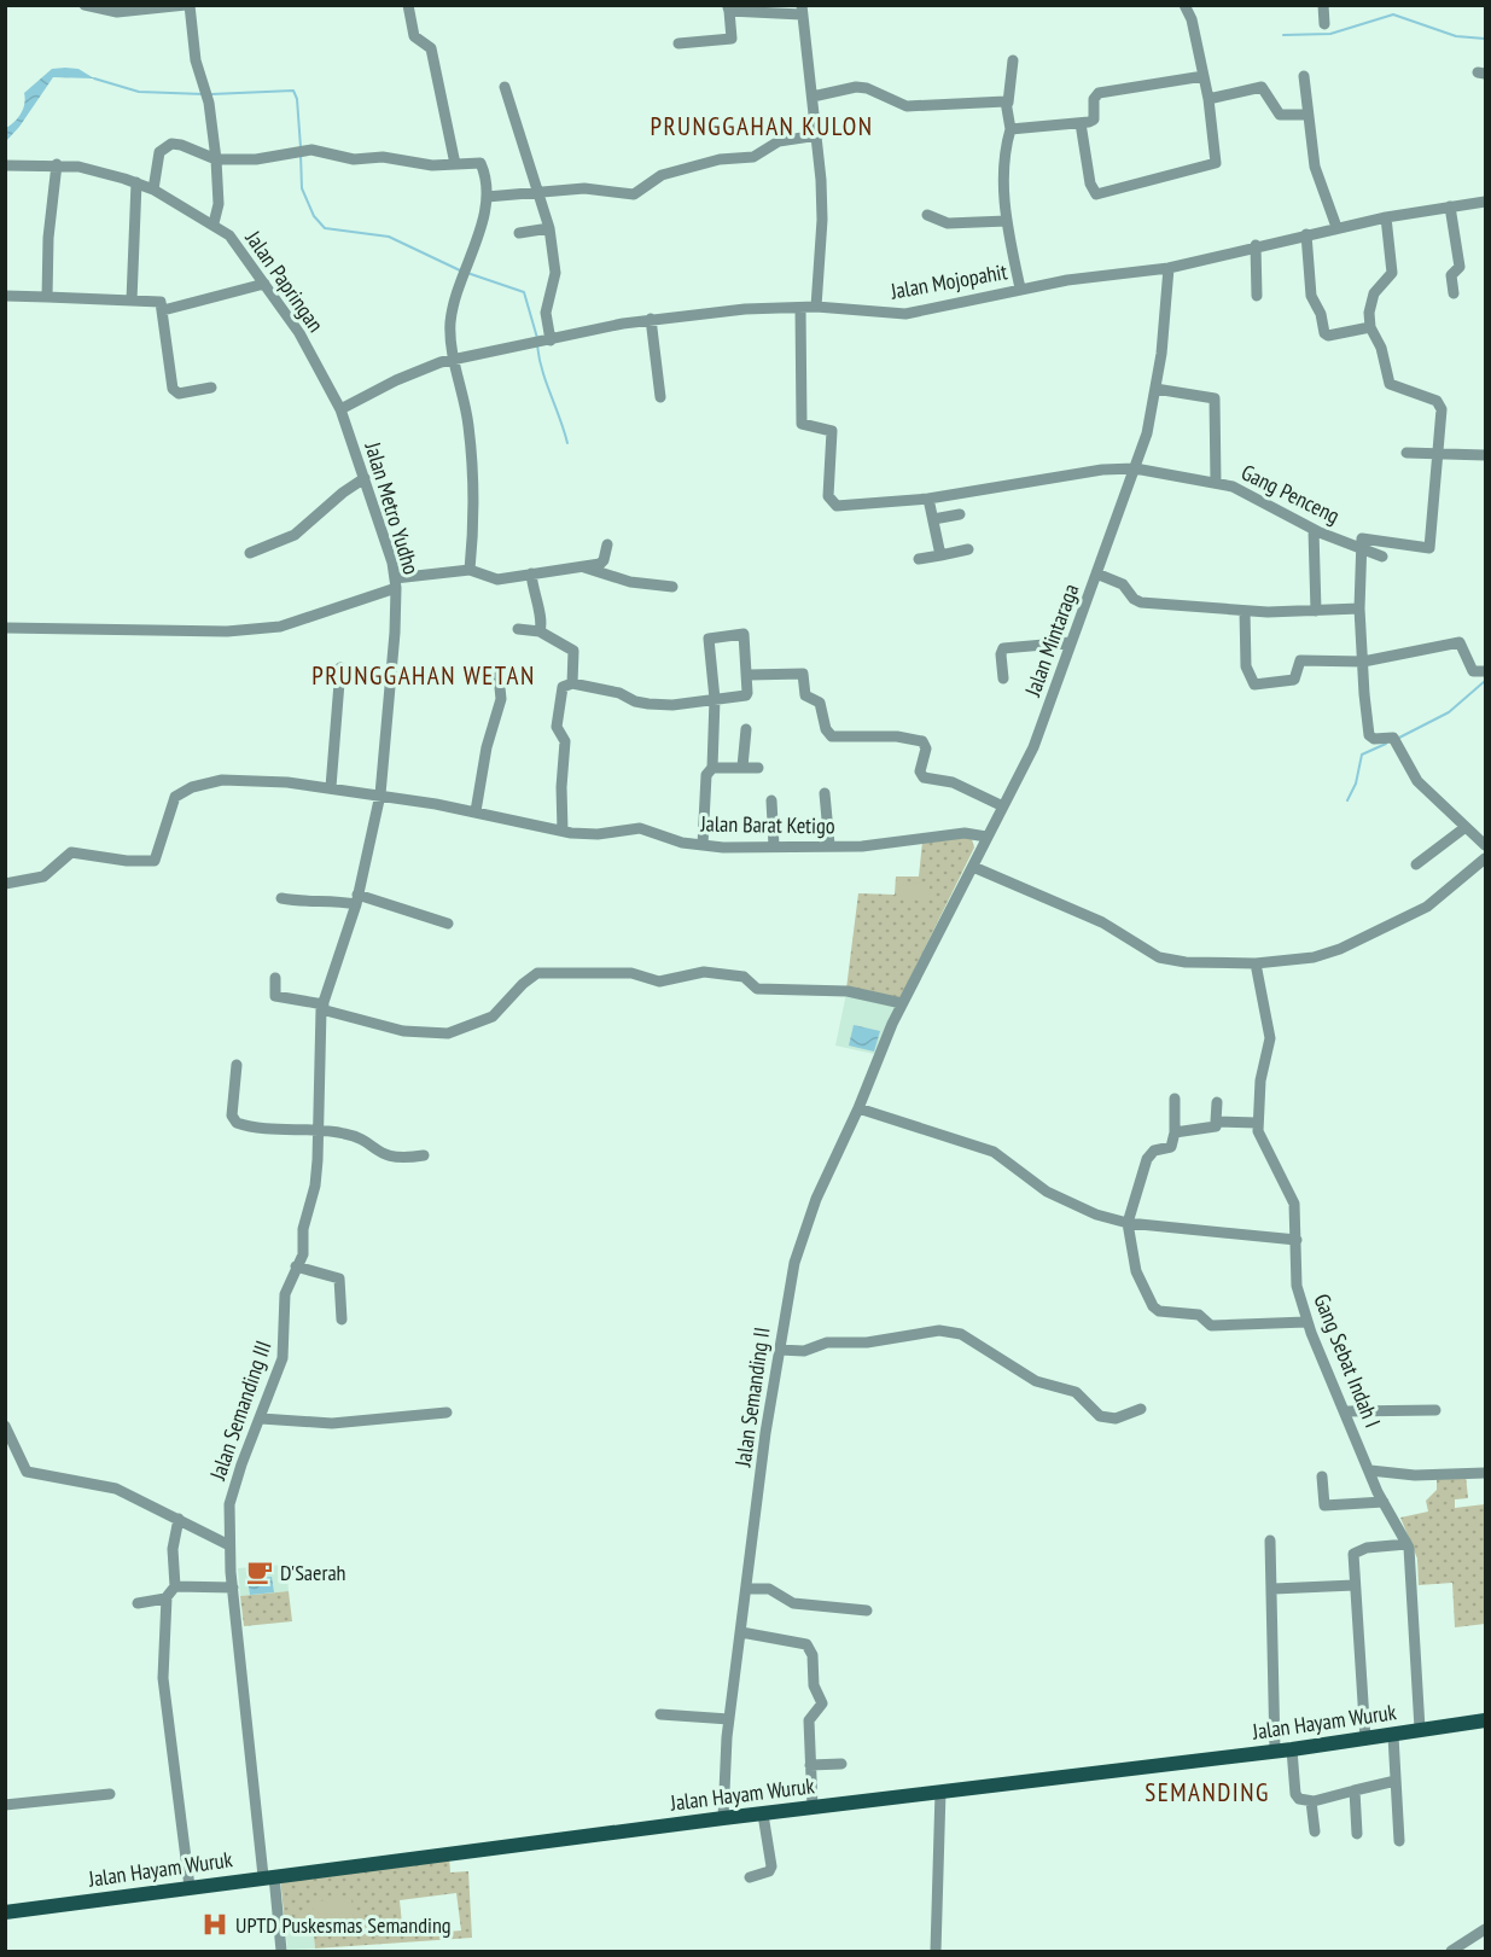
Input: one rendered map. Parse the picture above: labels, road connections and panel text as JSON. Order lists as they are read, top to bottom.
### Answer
{
  "streets": {
    "main road": ["Jalan Hayam Wuruk"],
    "street": [
      "Jalan Papringan",
      "Jalan Mojopahit",
      "Gang Penceng",
      "Jalan Metro Yudho",
      "Jalan Mintaraga",
      "Jalan Barat Ketigo",
      "Gang Sebat Indah I",
      "Jalan Semanding II",
      "Jalan Semanding III"
    ]
  },
  "crossings": [
    ["Jalan Papringan", "Jalan Mojopahit"],
    ["Jalan Papringan", "Jalan Metro Yudho"],
    ["Jalan Mojopahit", "Gang Penceng"],
    ["Jalan Mojopahit", "Jalan Metro Yudho"],
    ["Jalan Mojopahit", "Jalan Mintaraga"],
    ["Gang Penceng", "Jalan Mintaraga"],
    ["Jalan Metro Yudho", "Jalan Barat Ketigo"],
    ["Jalan Metro Yudho", "Jalan Semanding III"],
    ["Jalan Mintaraga", "Jalan Barat Ketigo"],
    ["Jalan Mintaraga", "Jalan Semanding II"],
    ["Jalan Barat Ketigo", "Jalan Semanding III"],
    ["Gang Sebat Indah I", "Jalan Hayam Wuruk"],
    ["Jalan Semanding II", "Jalan Hayam Wuruk"],
    ["Jalan Semanding III", "Jalan Hayam Wuruk"]
  ],
  "districts": ["PRUNGGAHAN KULON", "PRUNGGAHAN WETAN", "SEMANDING"],
  "places": {
    "cafe": ["D'Saerah"],
    "hospital": ["UPTD Puskesmas Semanding"]
  }
}
